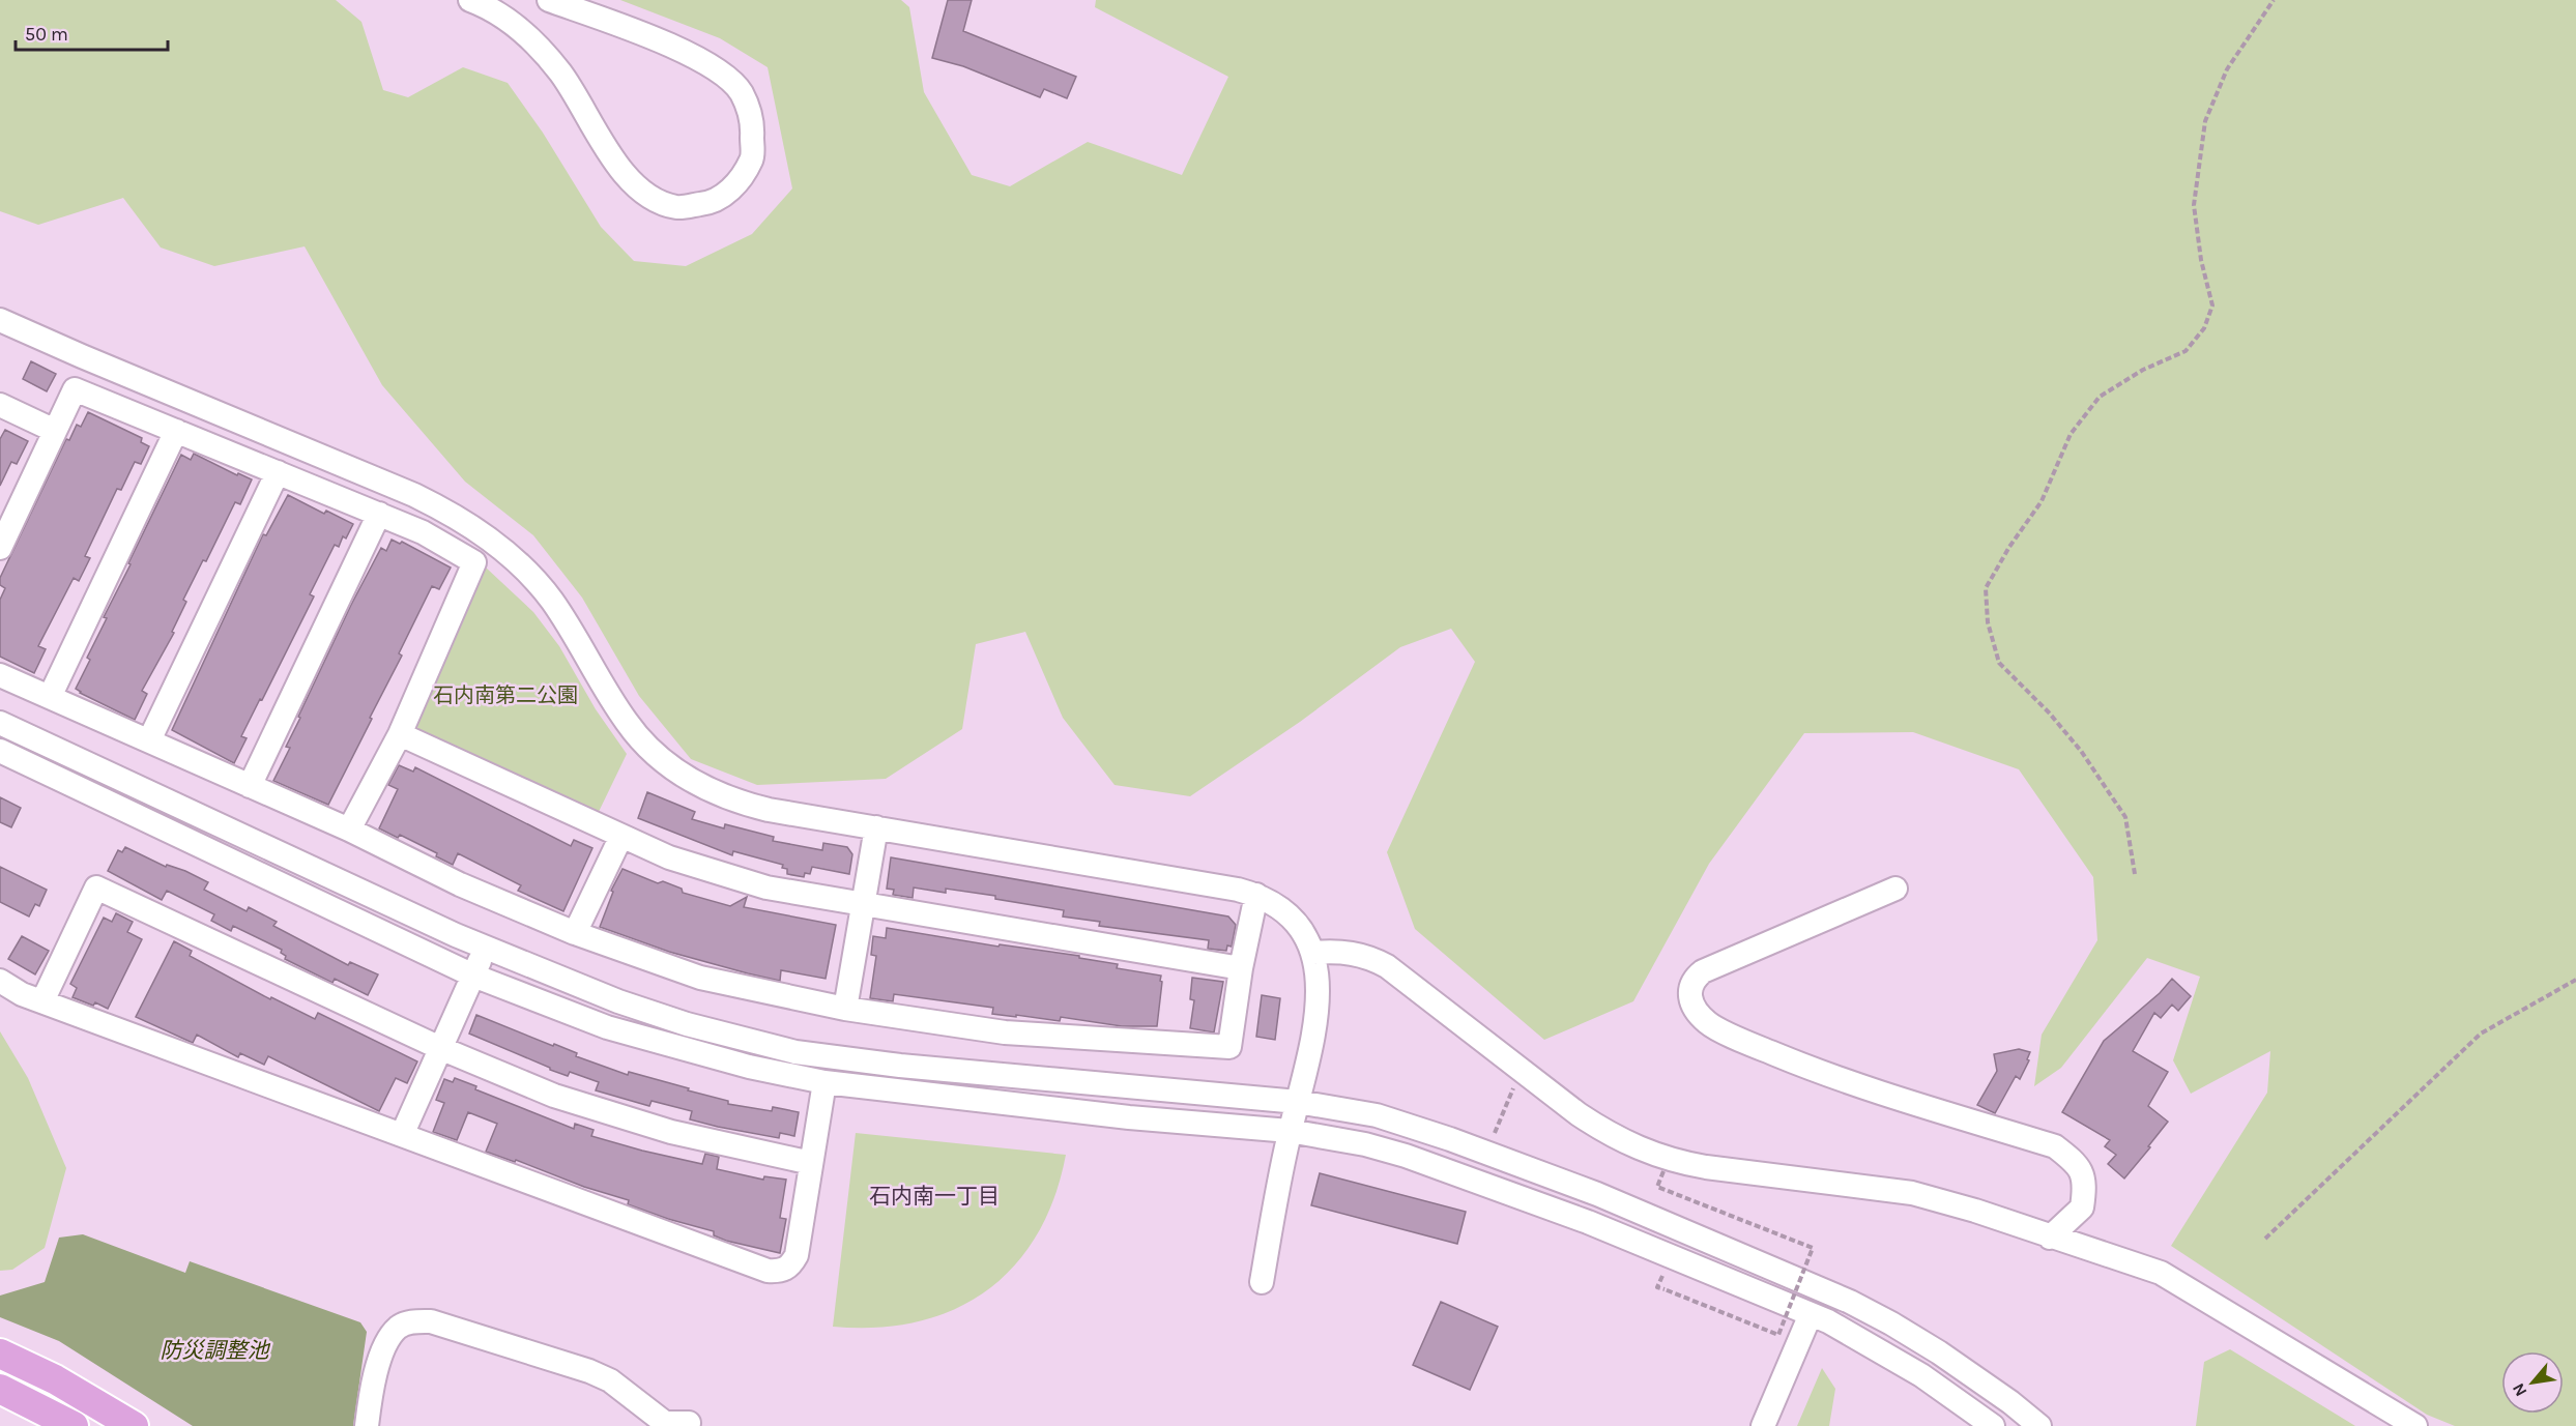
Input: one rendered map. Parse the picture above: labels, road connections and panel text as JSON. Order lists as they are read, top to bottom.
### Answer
{
  "districts": ["石内南一丁目"],
  "water": ["防災調整池"],
  "parks": ["石内南第二公園"],
  "scale_bar": "50 m",
  "north": "bottom left"
}
